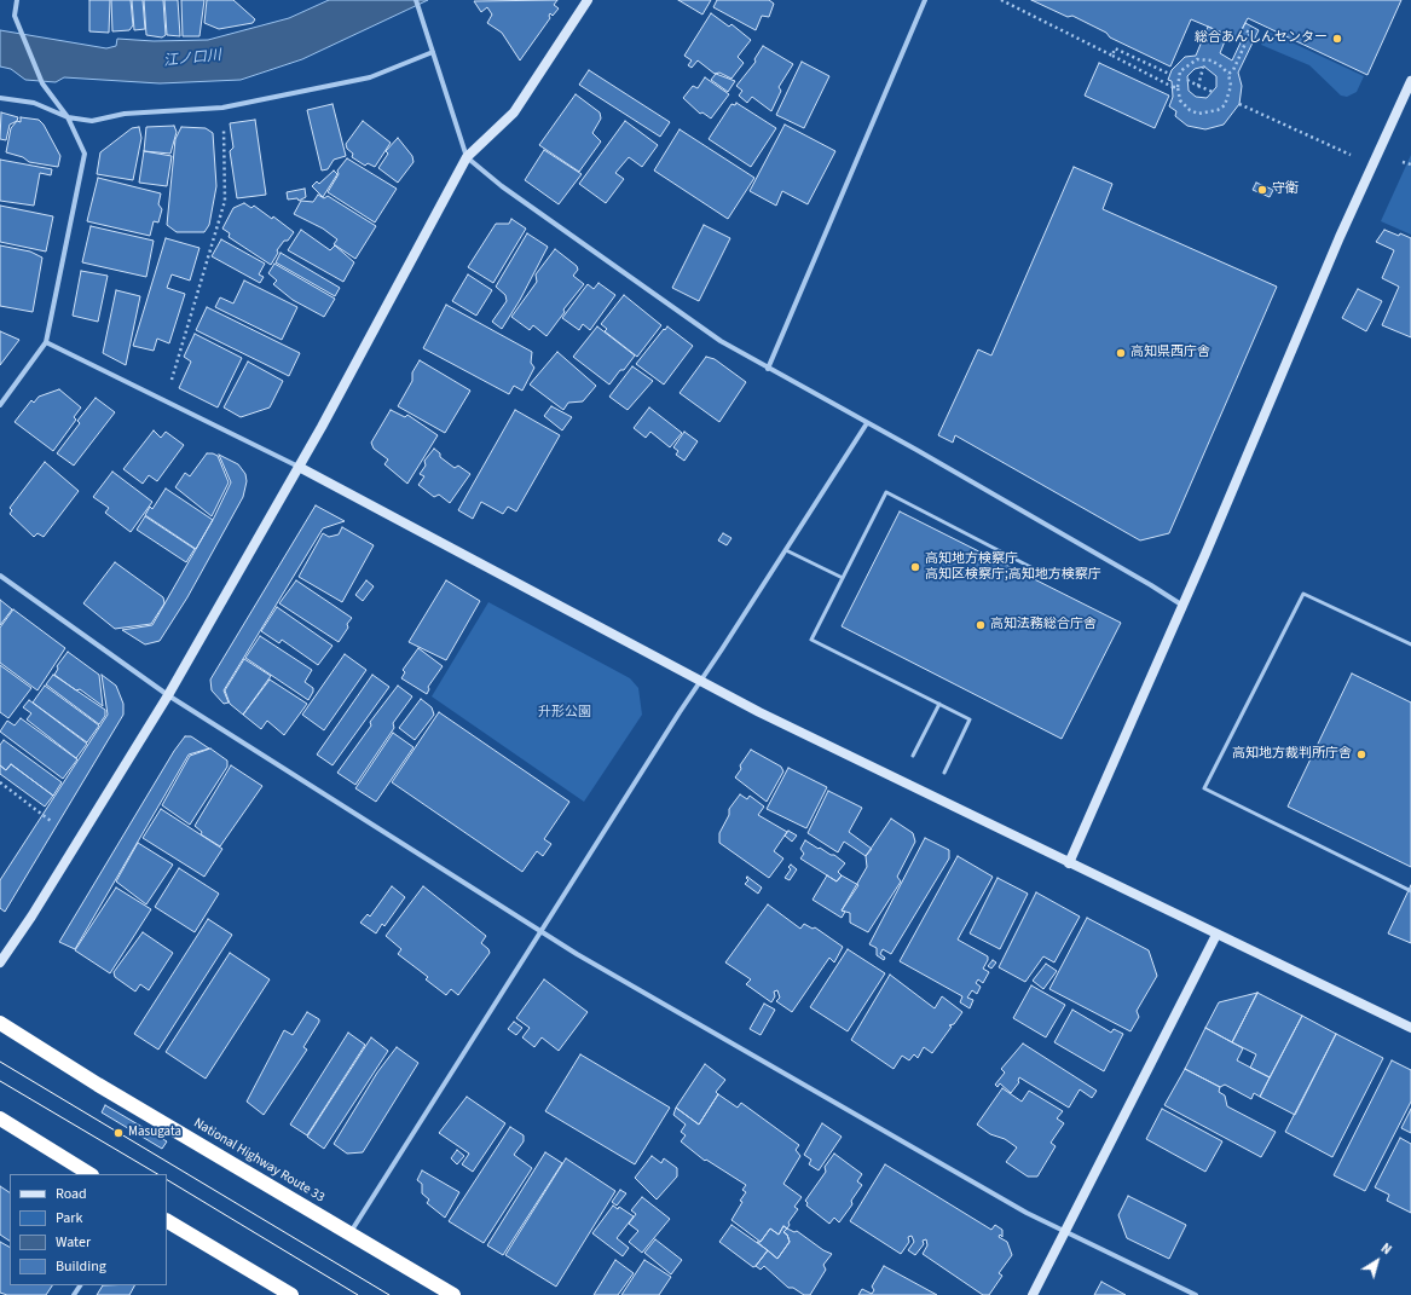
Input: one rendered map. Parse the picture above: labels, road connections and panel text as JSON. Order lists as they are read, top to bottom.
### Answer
{
  "streets": {
    "highway": ["National Highway Route 33"]
  },
  "water": ["江ノ口川"],
  "parks": ["升形公園"],
  "places": [
    "総合あんしんセンター",
    "守衛",
    "高知県西庁舎",
    "高知地方検察庁 高知区検察庁;高知地方検察庁",
    "高知法務総合庁舎",
    "高知地方裁判所庁舎",
    "Masugata"
  ],
  "legend": [
    "Road",
    "Park",
    "Water",
    "Building"
  ],
  "north": "top right"
}
